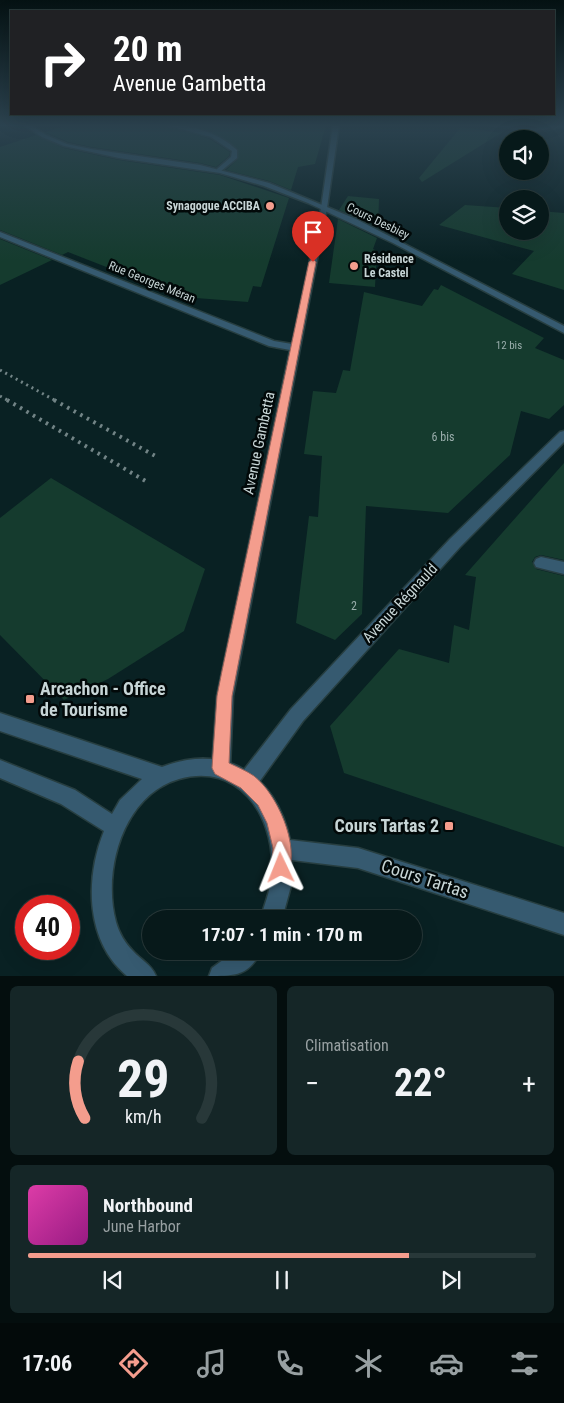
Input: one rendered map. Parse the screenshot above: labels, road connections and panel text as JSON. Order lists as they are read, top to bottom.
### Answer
{
  "streets": {
    "street": [
      "Cours Desbiey",
      "Rue Georges Méran",
      "Avenue Gambetta",
      "Avenue Régnauld",
      "Cours Tartas"
    ]
  },
  "crossings": [
    ["Cours Desbiey", "Avenue Gambetta"],
    ["Rue Georges Méran", "Avenue Gambetta"]
  ],
  "places": {
    "other": ["Synagogue ACCIBA", "Résidence Le Castel"],
    "transit": ["Arcachon - Office de Tourisme", "Cours Tartas 2"]
  },
  "house_numbers": ["12 bis", "6 bis", "2"],
  "page": {
    "turn": ["20 m", "Avenue Gambetta"],
    "limit": "40",
    "trip": "17:07 · 1 min · 170 m",
    "tile": "Climatisation",
    "heat": ["−", "22°", "+"],
    "song": ["Northbound", "June Harbor"],
    "tabs": "17:06",
    "gauge": ["29", "km/h"]
  }
}
